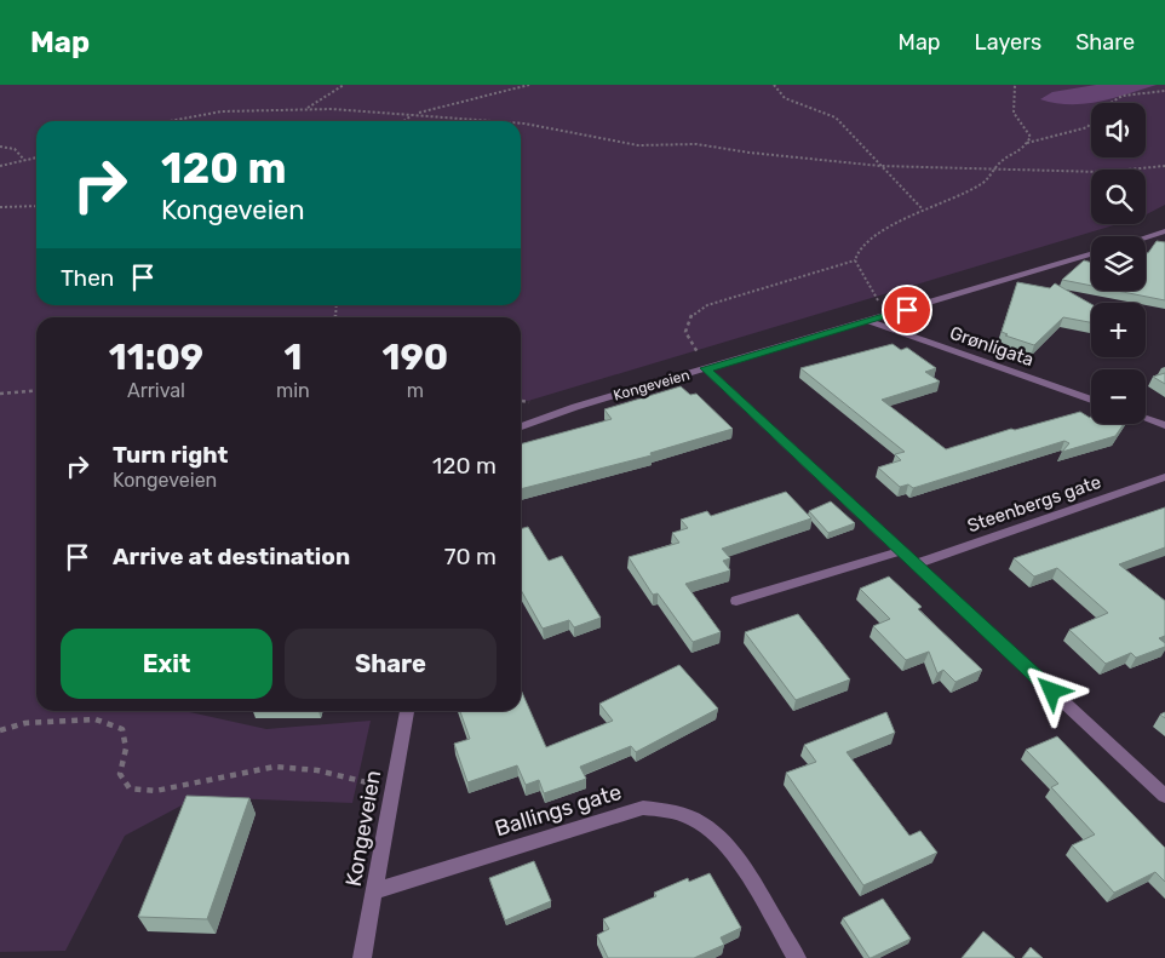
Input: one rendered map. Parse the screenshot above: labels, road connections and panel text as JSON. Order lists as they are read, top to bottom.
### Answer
{
  "streets": {
    "street": [
      "Grønligata",
      "Kongeveien",
      "Steenbergs gate",
      "Ballings gate"
    ]
  },
  "crossings": [
    ["Grønligata", "Kongeveien"],
    ["Kongeveien", "Ballings gate"]
  ],
  "page": {
    "header": "Map",
    "nav": ["Map", "Layers", "Share"],
    "map_buttons": ["+", "−"],
    "turn": ["120 m", "Kongeveien"],
    "then": "Then",
    "eta": [
      "11:09",
      "Arrival",
      "1",
      "min",
      "190",
      "m"
    ],
    "list": [
      {
        "name": "Turn right",
        "note": "Kongeveien",
        "value": "120 m"
      },
      {
        "name": "Arrive at destination",
        "value": "70 m"
      }
    ],
    "buttons": ["Exit", "Share"]
  }
}
